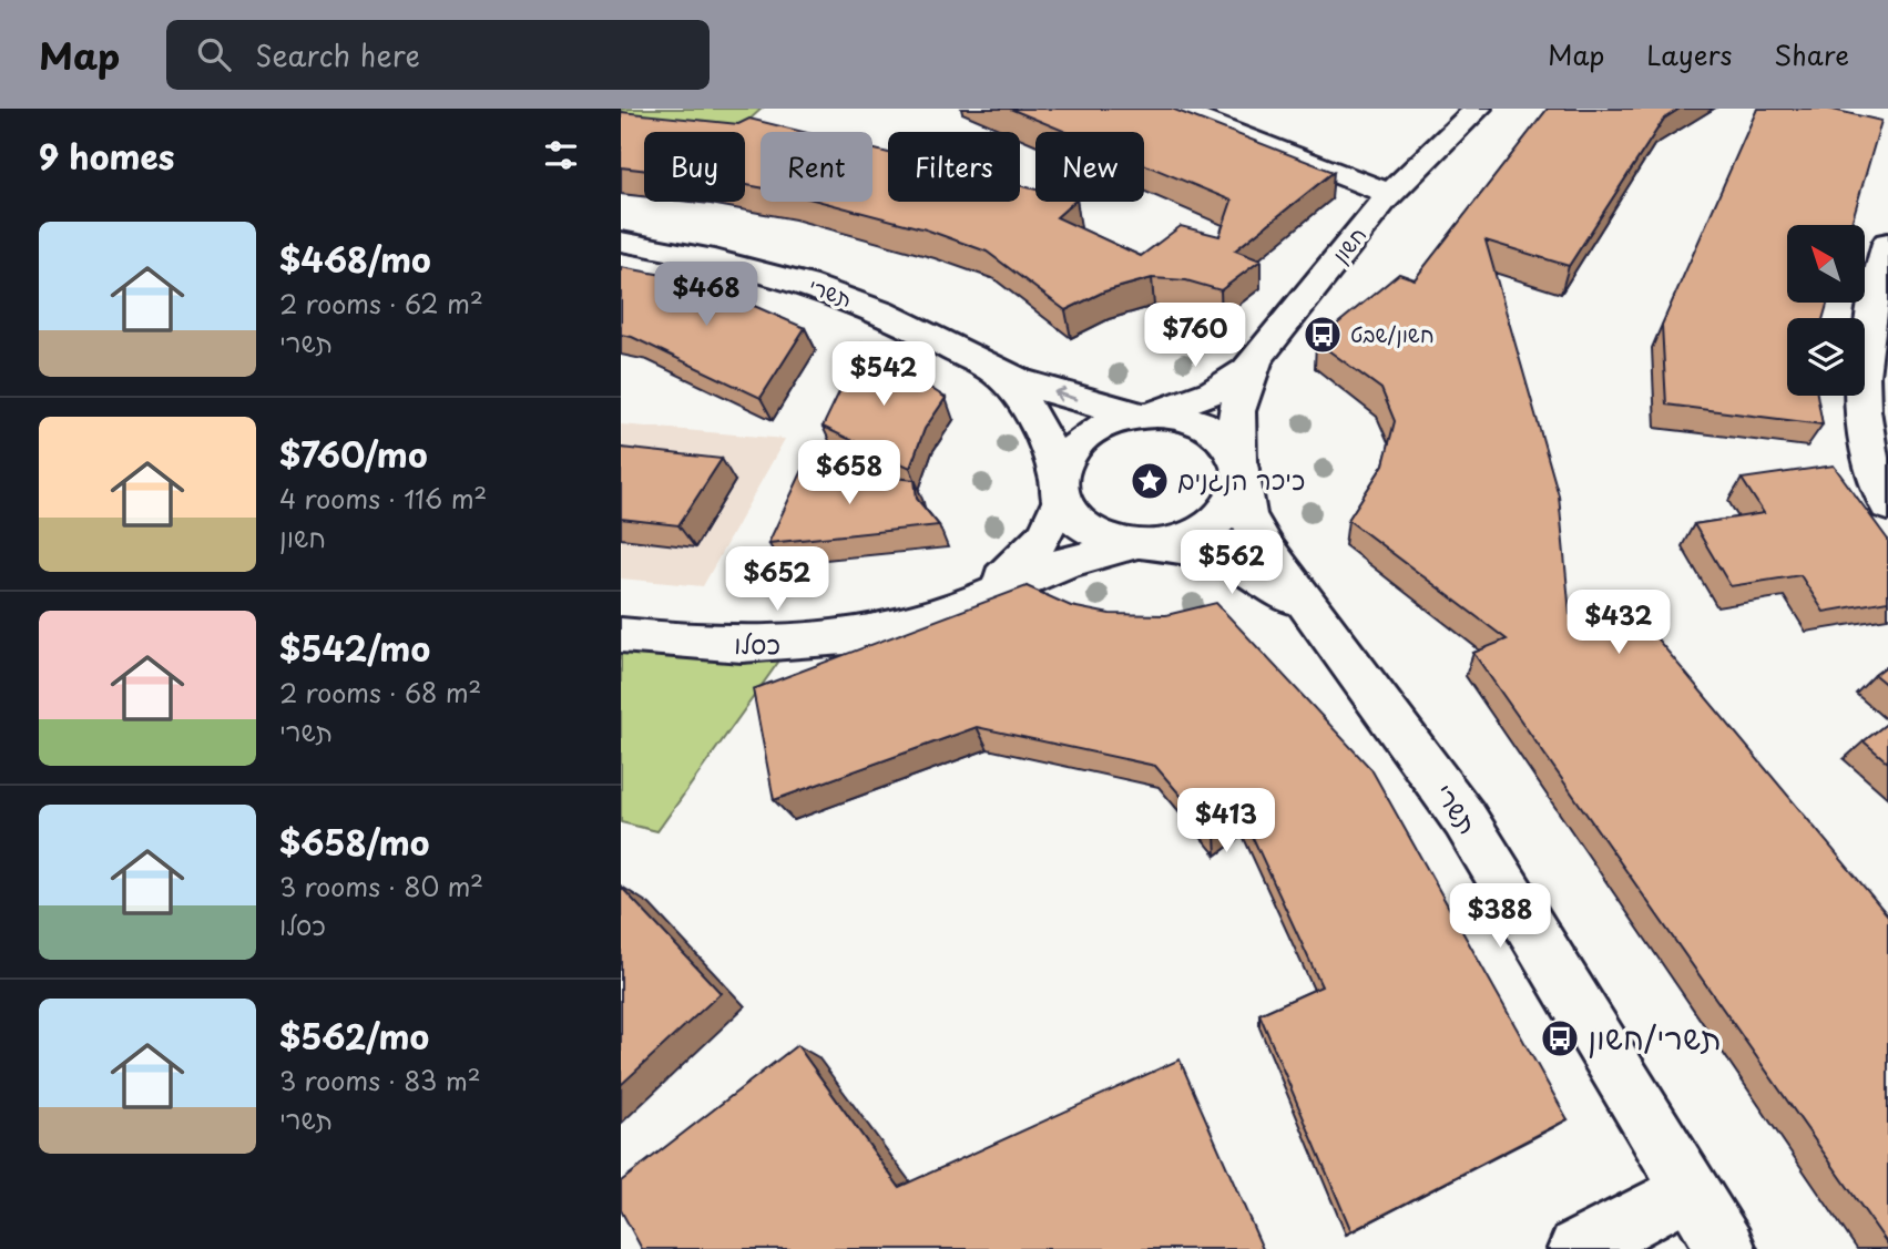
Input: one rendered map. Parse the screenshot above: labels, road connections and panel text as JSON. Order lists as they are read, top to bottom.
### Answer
{
  "streets": {
    "street": ["חשון", "תשרי", "כסלו"]
  },
  "crossings": [
    ["חשון", "תשרי"],
    ["חשון", "כסלו"],
    ["תשרי", "כסלו"]
  ],
  "places": {
    "bus stop": ["חשון/שבט", "תשרי/חשון"],
    "place": ["כיכר הנגנים"]
  },
  "north": "top left",
  "page": {
    "header": "Map",
    "search": "Search here",
    "nav": ["Map", "Layers", "Share"],
    "heading": "9 homes",
    "chip": [
      "Buy",
      "Rent",
      "Filters",
      "New"
    ],
    "list": [
      {
        "name": "$468/mo",
        "note": "2 rooms · 62 m² · תשרי"
      },
      {
        "name": "$760/mo",
        "note": "4 rooms · 116 m² · חשון"
      },
      {
        "name": "$542/mo",
        "note": "2 rooms · 68 m² · תשרי"
      },
      {
        "name": "$658/mo",
        "note": "3 rooms · 80 m² · כסלו"
      },
      {
        "name": "$562/mo",
        "note": "3 rooms · 83 m² · תשרי"
      }
    ],
    "price": [
      "$468",
      "$760",
      "$542",
      "$658",
      "$562",
      "$652",
      "$432",
      "$413",
      "$388"
    ]
  }
}
